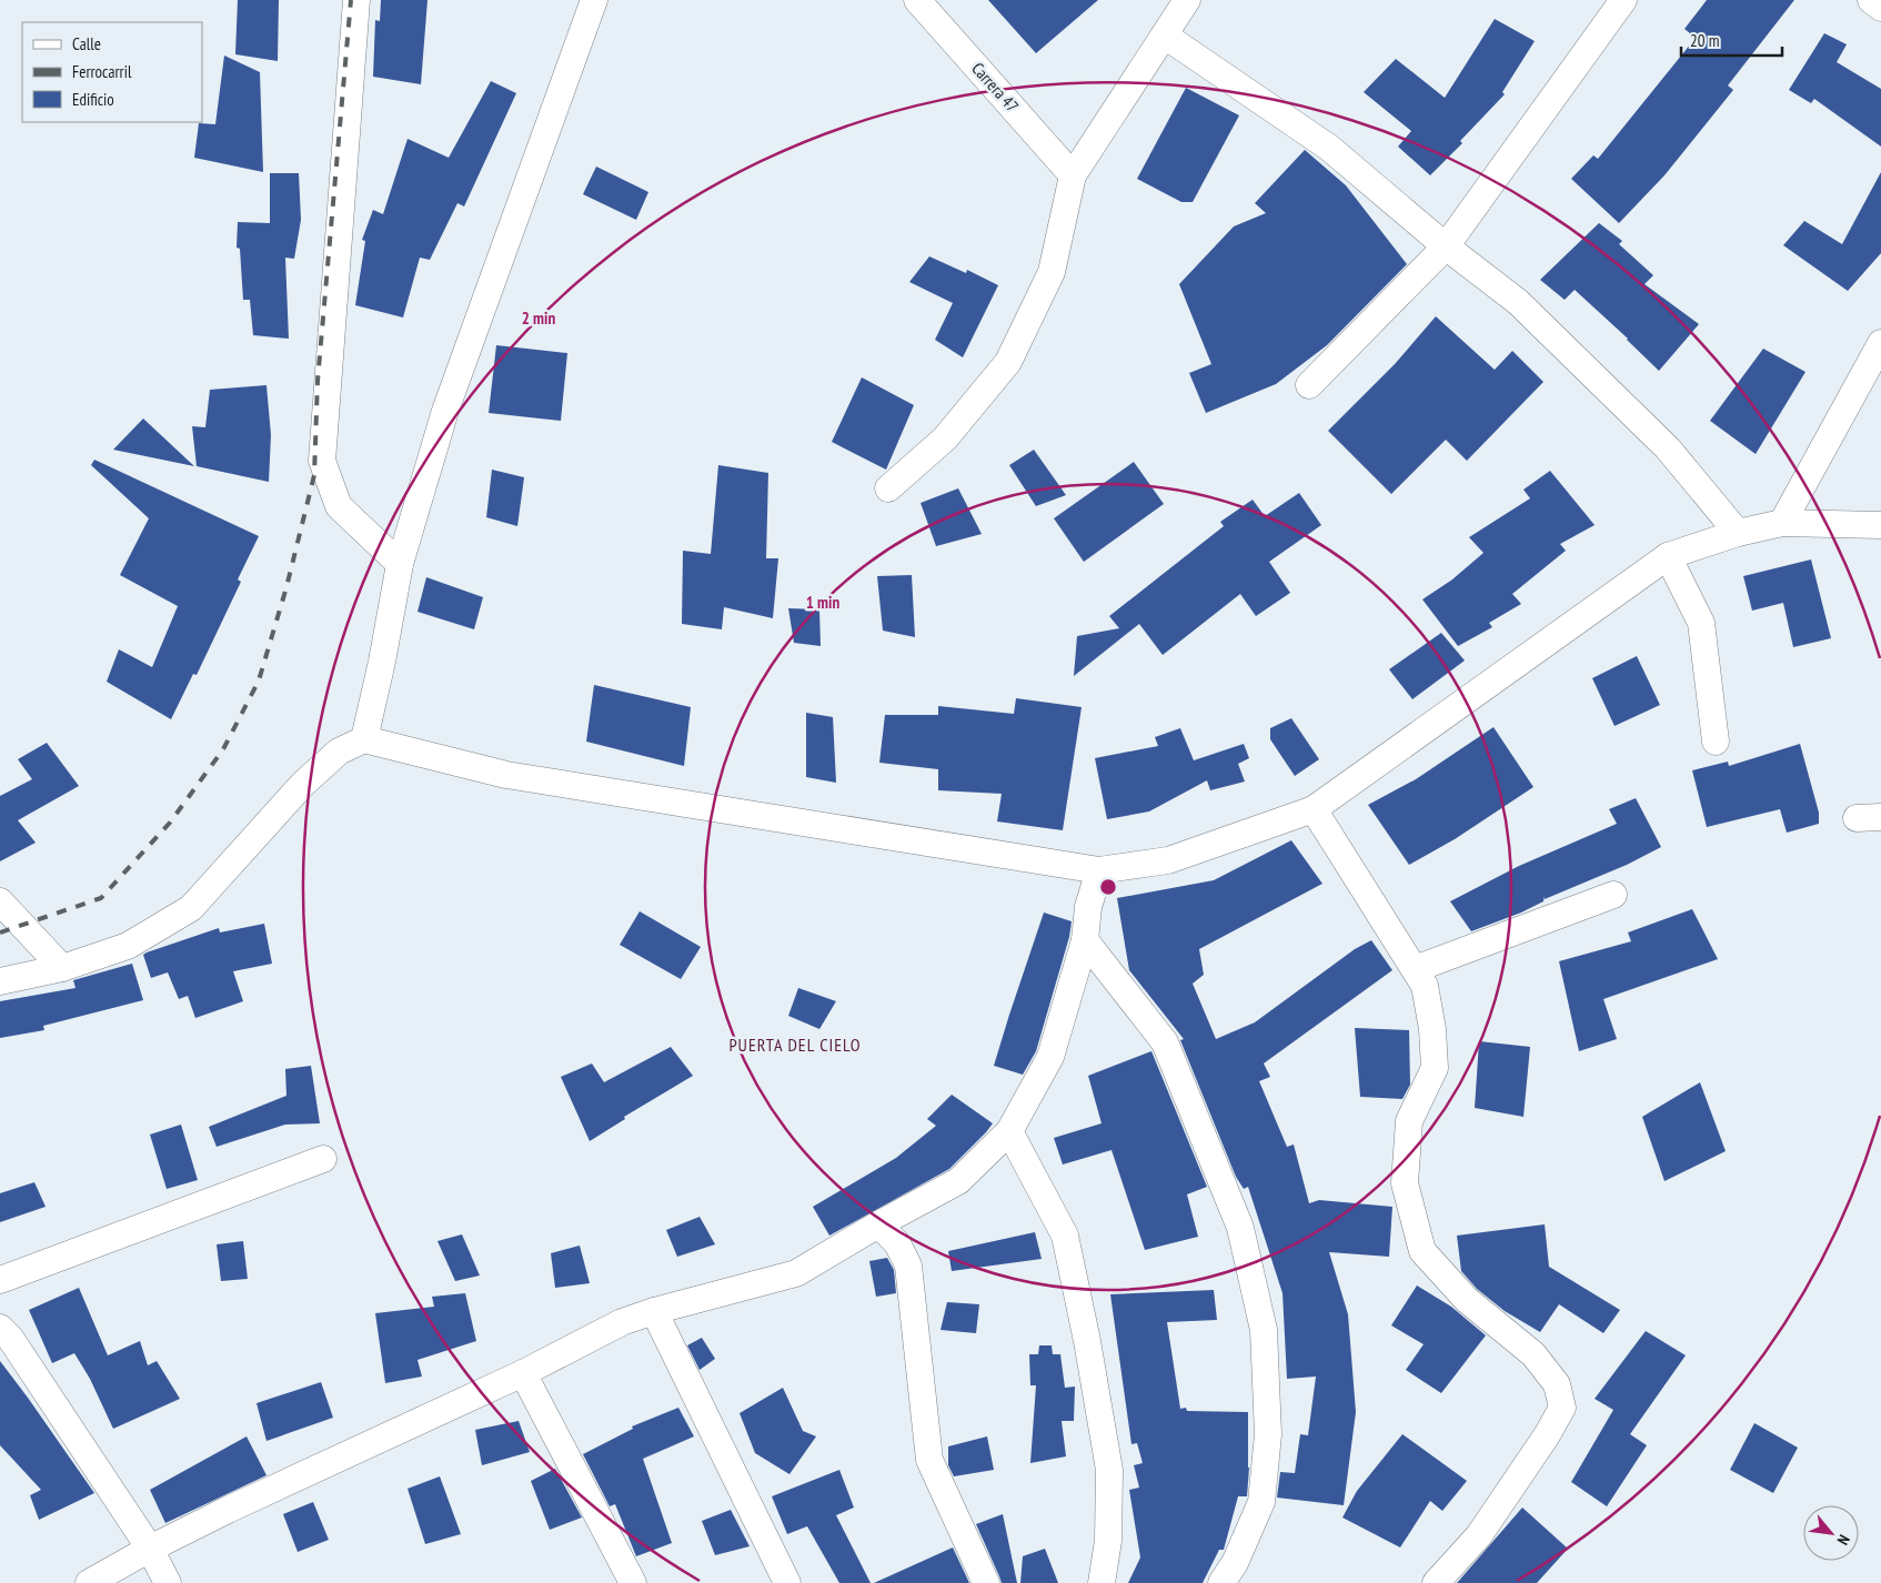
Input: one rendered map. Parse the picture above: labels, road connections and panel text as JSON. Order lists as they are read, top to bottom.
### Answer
{
  "streets": {
    "street": ["Carrera 47"]
  },
  "districts": ["PUERTA DEL CIELO"],
  "legend": ["Calle", "Ferrocarril", "Edificio"],
  "scale_bar": "20 m",
  "north": "bottom right",
  "rings": ["2 min", "1 min"]
}
